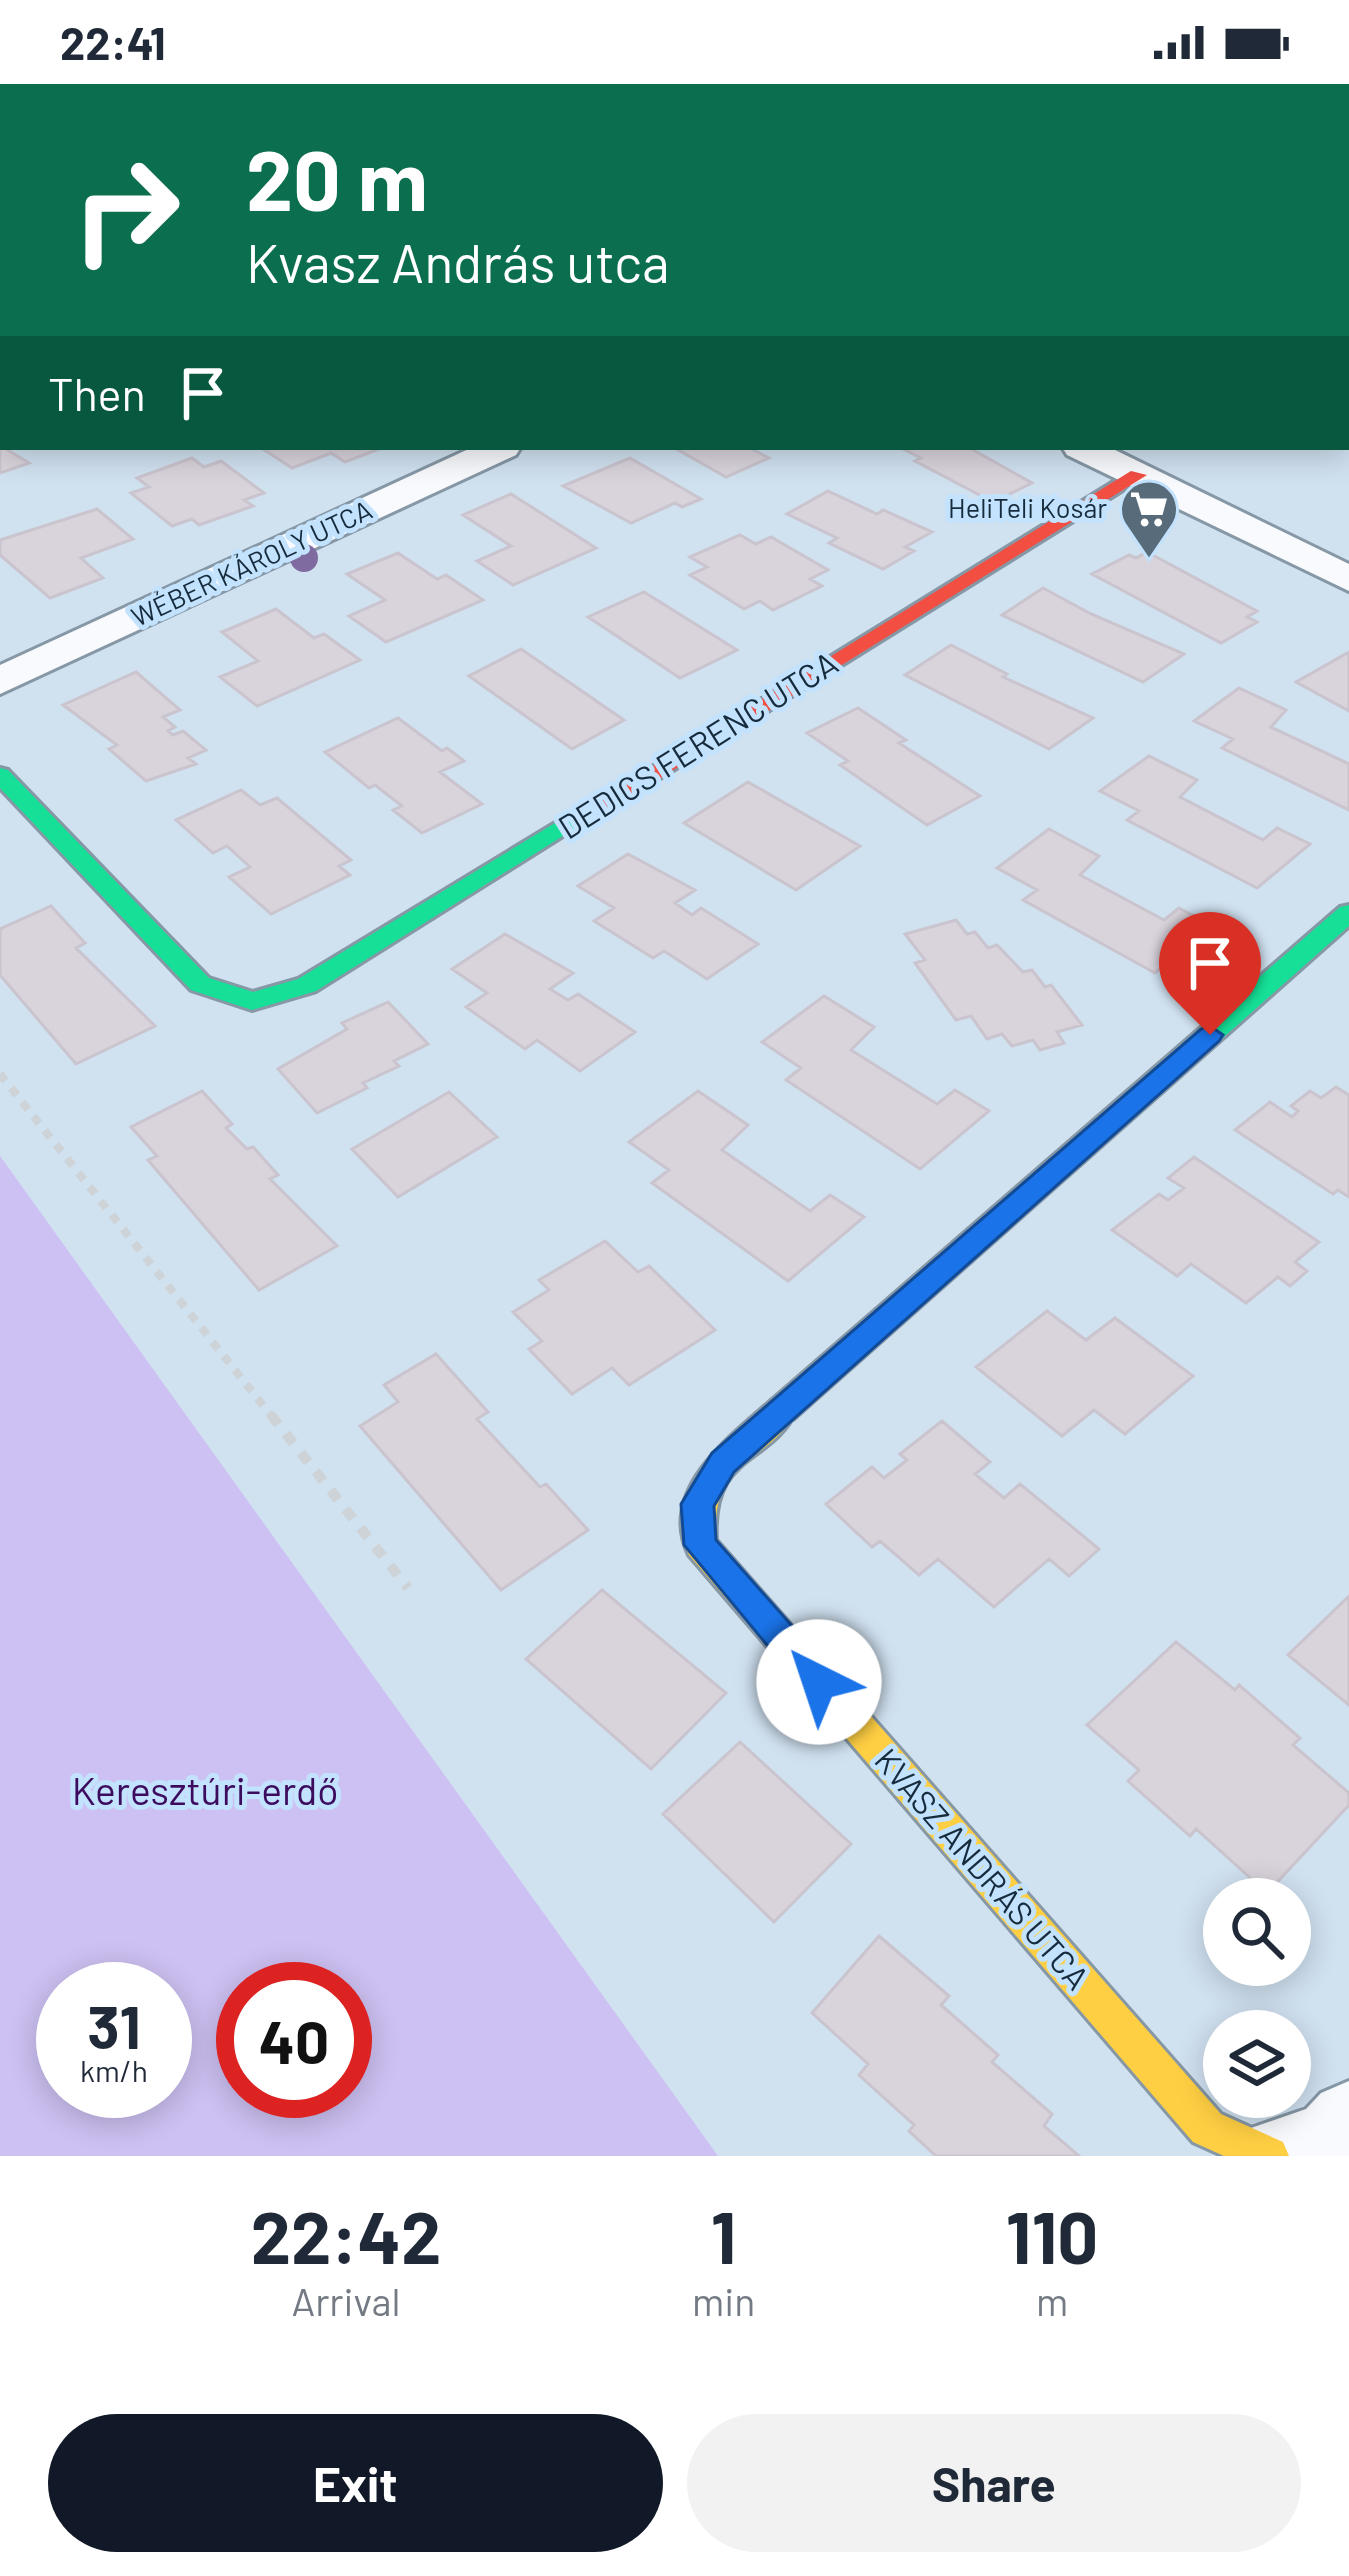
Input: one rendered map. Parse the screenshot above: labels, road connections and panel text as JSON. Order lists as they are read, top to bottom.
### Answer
{
  "streets": {
    "street": ["WÉBER KÁROLY UTCA", "DEDICS FERENC UTCA", "KVASZ ANDRÁS UTCA"]
  },
  "parks": ["Keresztúri-erdő"],
  "places": {
    "supermarket": ["HeliTeli Kosár"]
  },
  "page": {
    "status": "22:41",
    "turn": ["20 m", "Kvasz András utca"],
    "then": "Then",
    "speed": "31 km/h",
    "limit": "40",
    "eta": [
      "22:42",
      "Arrival",
      "1",
      "min",
      "110",
      "m"
    ],
    "buttons": ["Exit", "Share"]
  }
}
